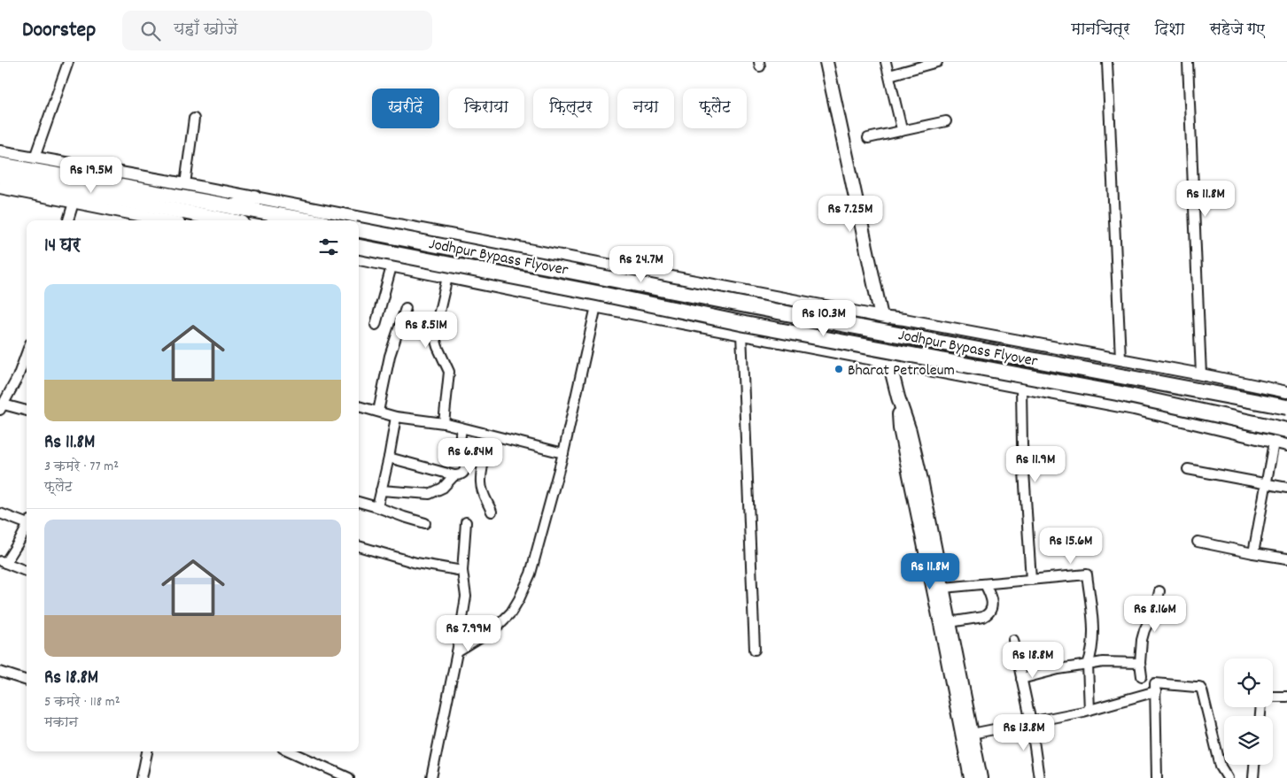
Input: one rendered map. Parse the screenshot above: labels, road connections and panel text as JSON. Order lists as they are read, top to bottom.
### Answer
{
  "streets": {
    "highway": ["Jodhpur Bypass Flyover"]
  },
  "places": ["Bharat Petroleum"],
  "page": {
    "header": "Doorstep",
    "search": "यहाँ खोजें",
    "nav": ["मानचित्र", "दिशा", "सहेजे गए"],
    "chip": [
      "खरीदें",
      "किराया",
      "फ़िल्टर",
      "नया",
      "फ़्लैट"
    ],
    "price": [
      "Rs 19.5M",
      "Rs 11.8M",
      "Rs 7.25M",
      "Rs 24.7M",
      "Rs 10.3M",
      "Rs 8.51M",
      "Rs 6.84M",
      "Rs 11.9M",
      "Rs 15.6M",
      "Rs 11.8M",
      "Rs 8.16M",
      "Rs 7.99M",
      "Rs 18.8M",
      "Rs 13.8M"
    ],
    "heading": "14 घर",
    "list": [
      {
        "name": "Rs 11.8M",
        "note": "3 कमरे · 77 m² · फ़्लैट"
      },
      {
        "name": "Rs 18.8M",
        "note": "5 कमरे · 118 m² · मकान"
      }
    ]
  }
}
